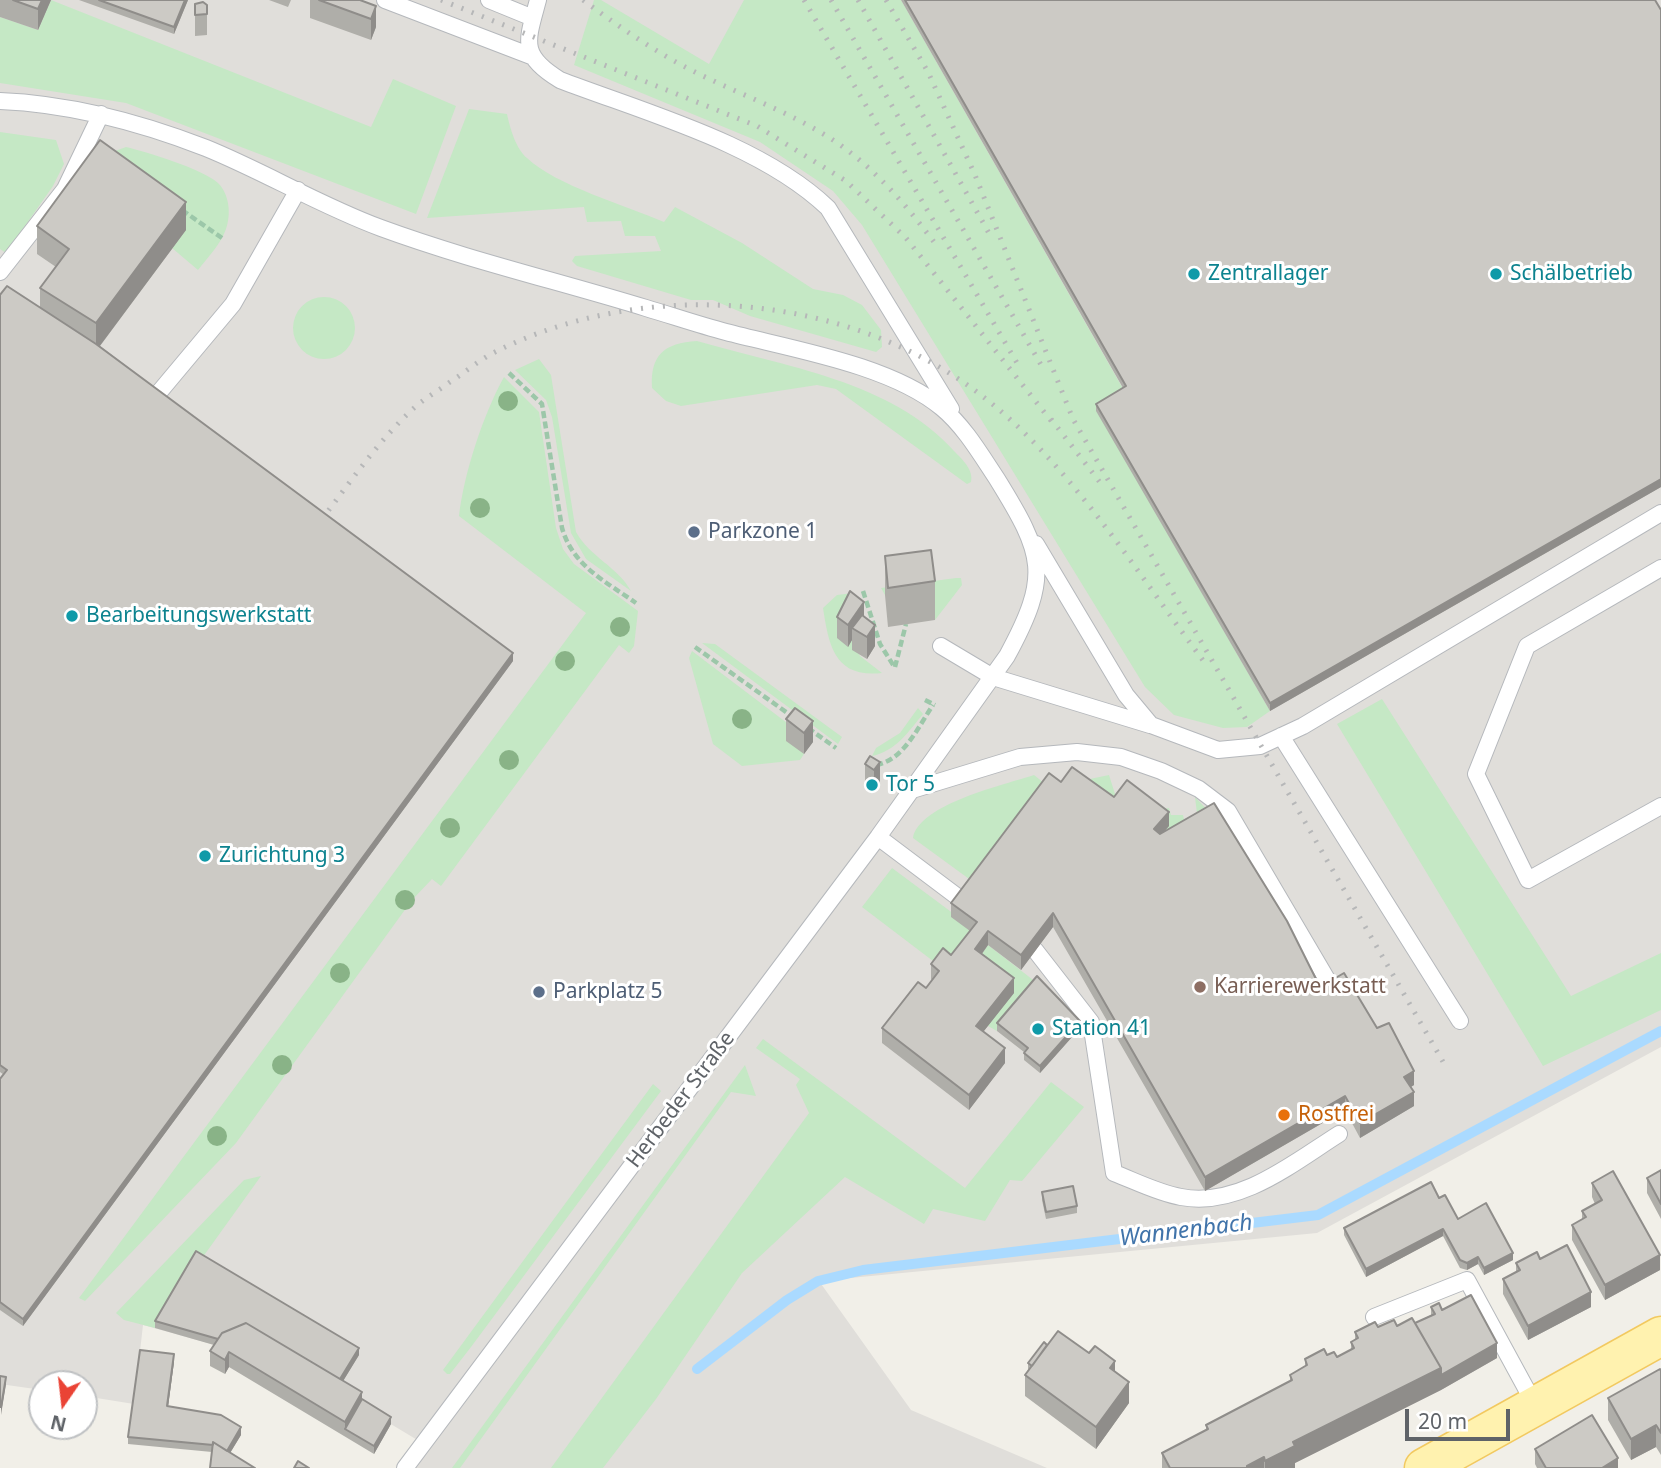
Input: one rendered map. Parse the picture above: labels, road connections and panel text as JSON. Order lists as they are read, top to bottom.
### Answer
{
  "streets": {
    "lane": ["Herbeder Straße"]
  },
  "water": ["Wannenbach"],
  "places": [
    "Zentrallager",
    "Schälbetrieb",
    "Parkzone 1",
    "Bearbeitungswerkstatt",
    "Tor 5",
    "Zurichtung 3",
    "Karrierewerkstatt",
    "Parkplatz 5",
    "Station 41",
    "Rostfrei"
  ],
  "scale_bar": "20 m",
  "north": "bottom"
}
